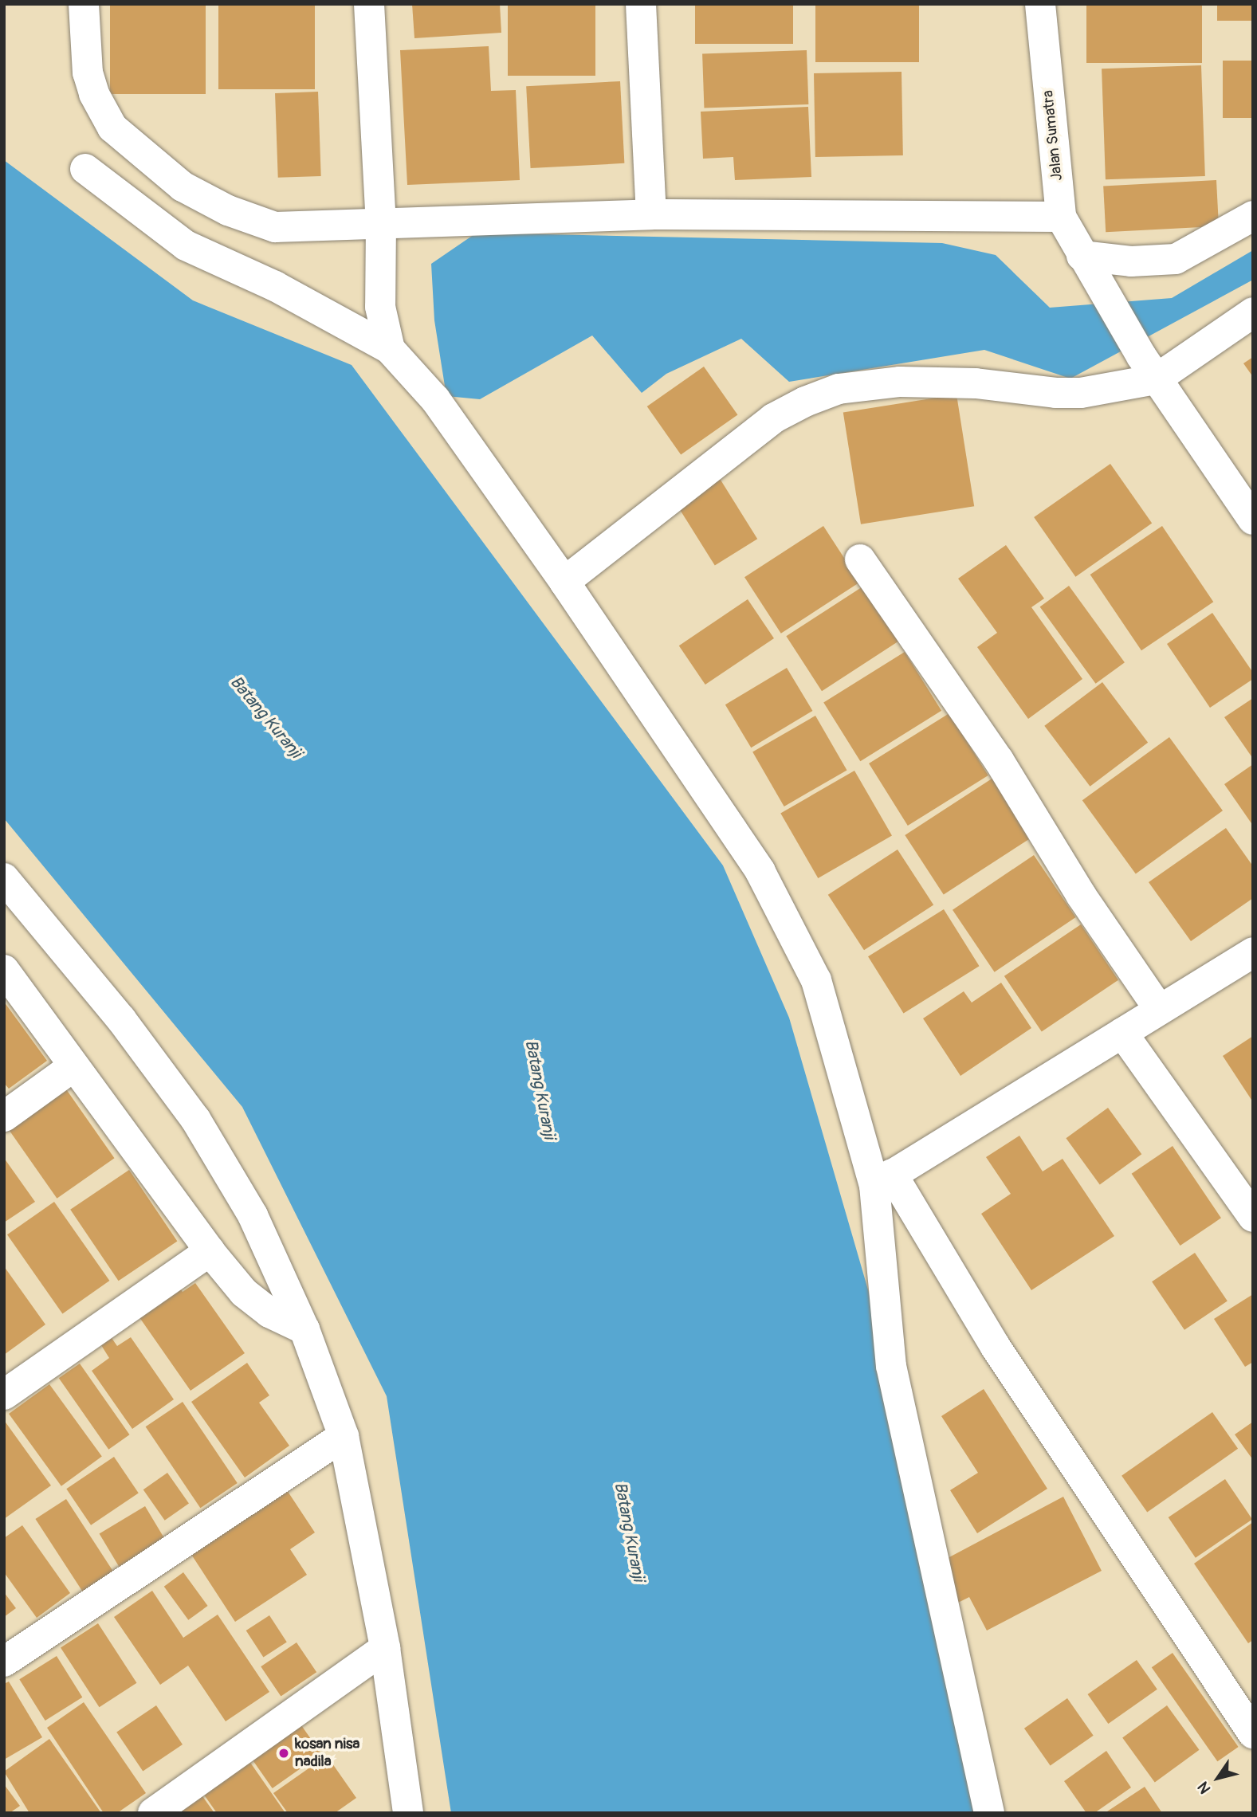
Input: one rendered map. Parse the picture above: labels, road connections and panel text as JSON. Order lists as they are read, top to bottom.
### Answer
{
  "streets": {
    "street": ["Jalan Sumatra"]
  },
  "water": ["Batang Kuranji"],
  "places": ["kosan nisa nadila"],
  "north": "bottom left"
}
